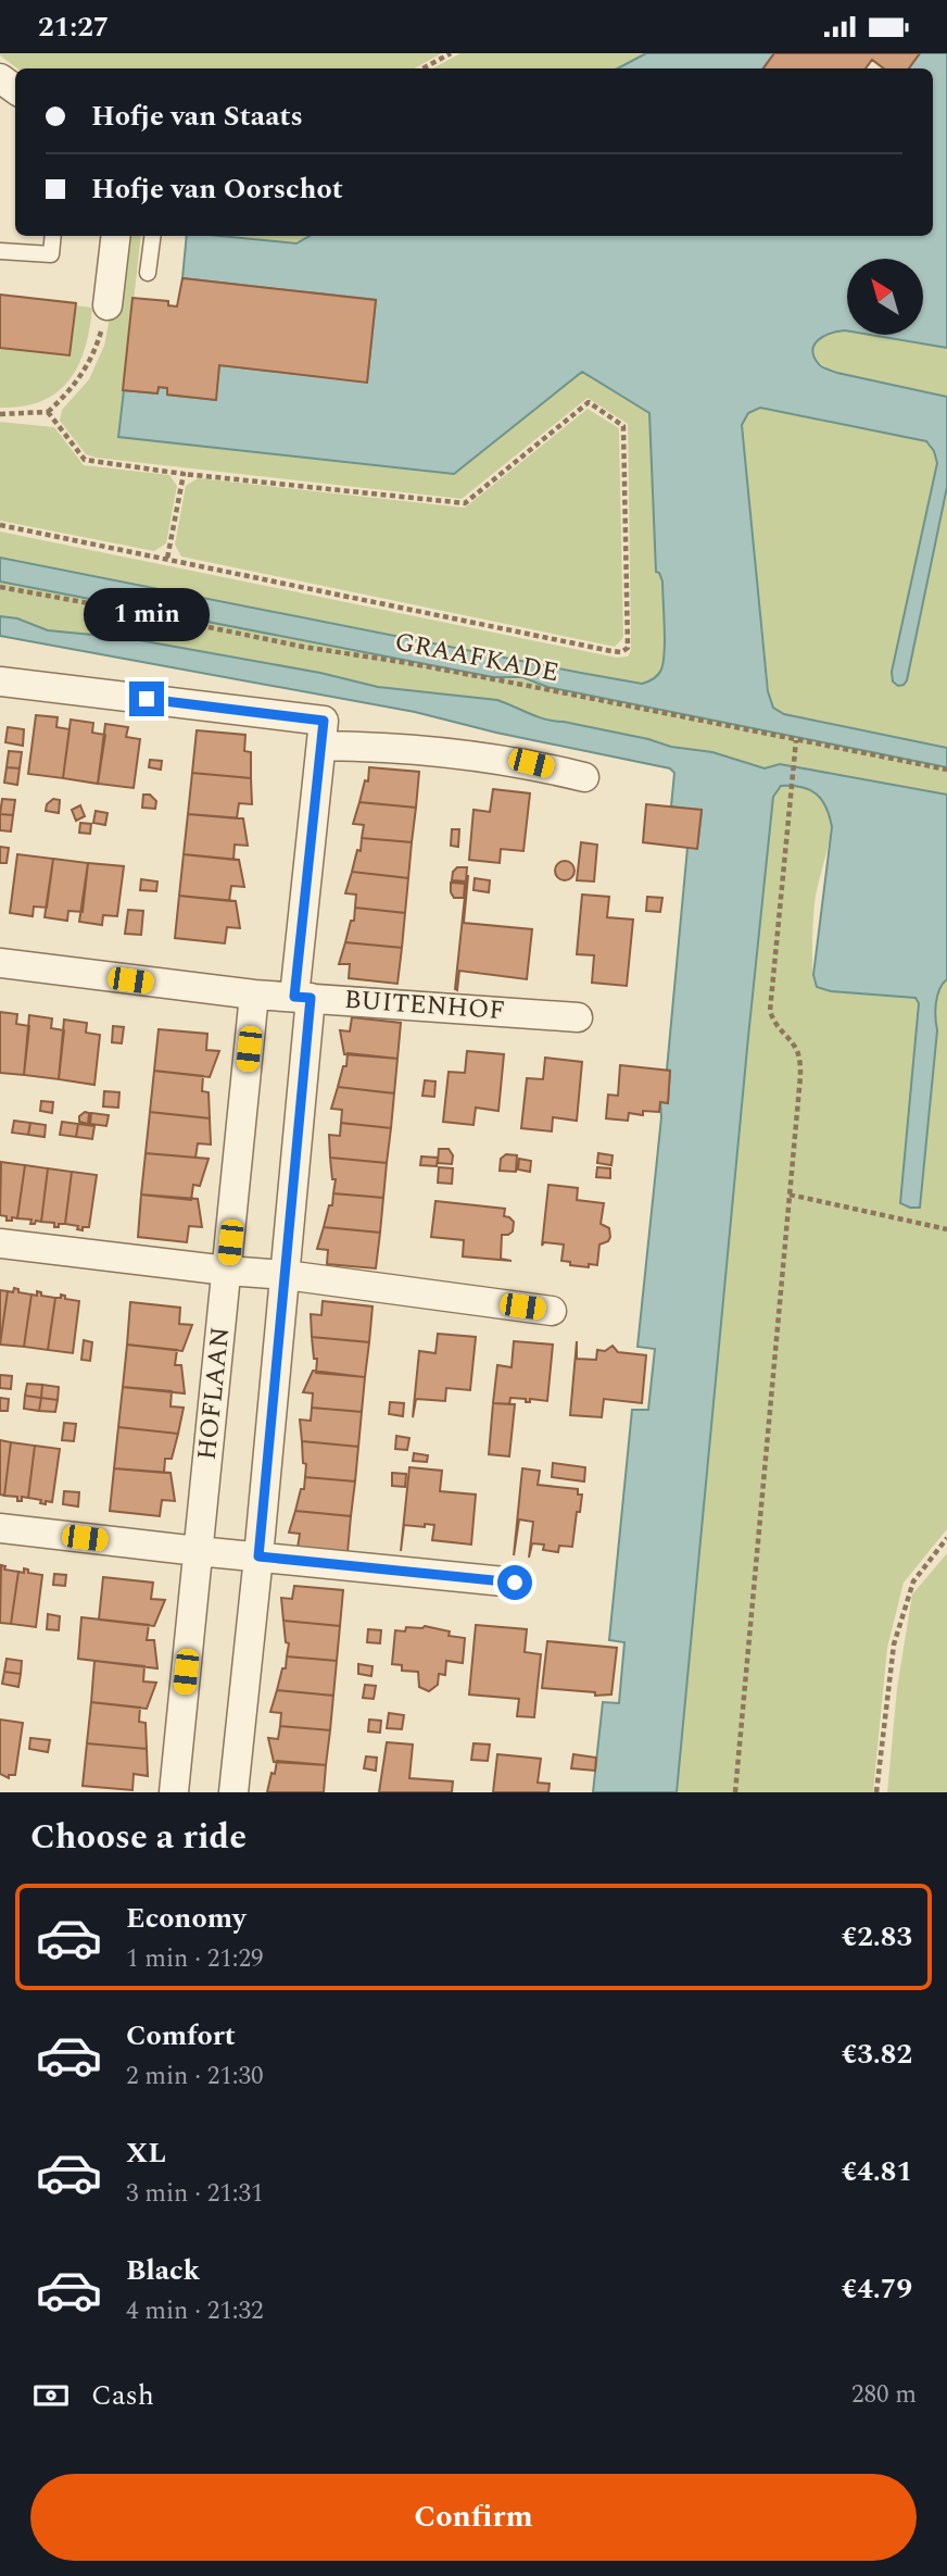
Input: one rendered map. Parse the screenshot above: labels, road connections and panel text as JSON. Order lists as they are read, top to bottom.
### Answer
{
  "streets": {
    "street": ["BUITENHOF", "HOFLAAN"],
    "path": ["GRAAFKADE"]
  },
  "crossings": [
    ["BUITENHOF", "HOFLAAN"]
  ],
  "north": "top left",
  "page": {
    "status": "21:27",
    "banner": ["Hofje van Staats", "Hofje van Oorschot"],
    "bubble": "1 min",
    "heading": "Choose a ride",
    "list": [
      {
        "name": "Economy",
        "note": "1 min · 21:29",
        "value": "€2.83"
      },
      {
        "name": "Comfort",
        "note": "2 min · 21:30",
        "value": "€3.82"
      },
      {
        "name": "XL",
        "note": "3 min · 21:31",
        "value": "€4.81"
      },
      {
        "name": "Black",
        "note": "4 min · 21:32",
        "value": "€4.79"
      }
    ],
    "pay": ["Cash", "280 m"],
    "buttons": "Confirm"
  }
}
